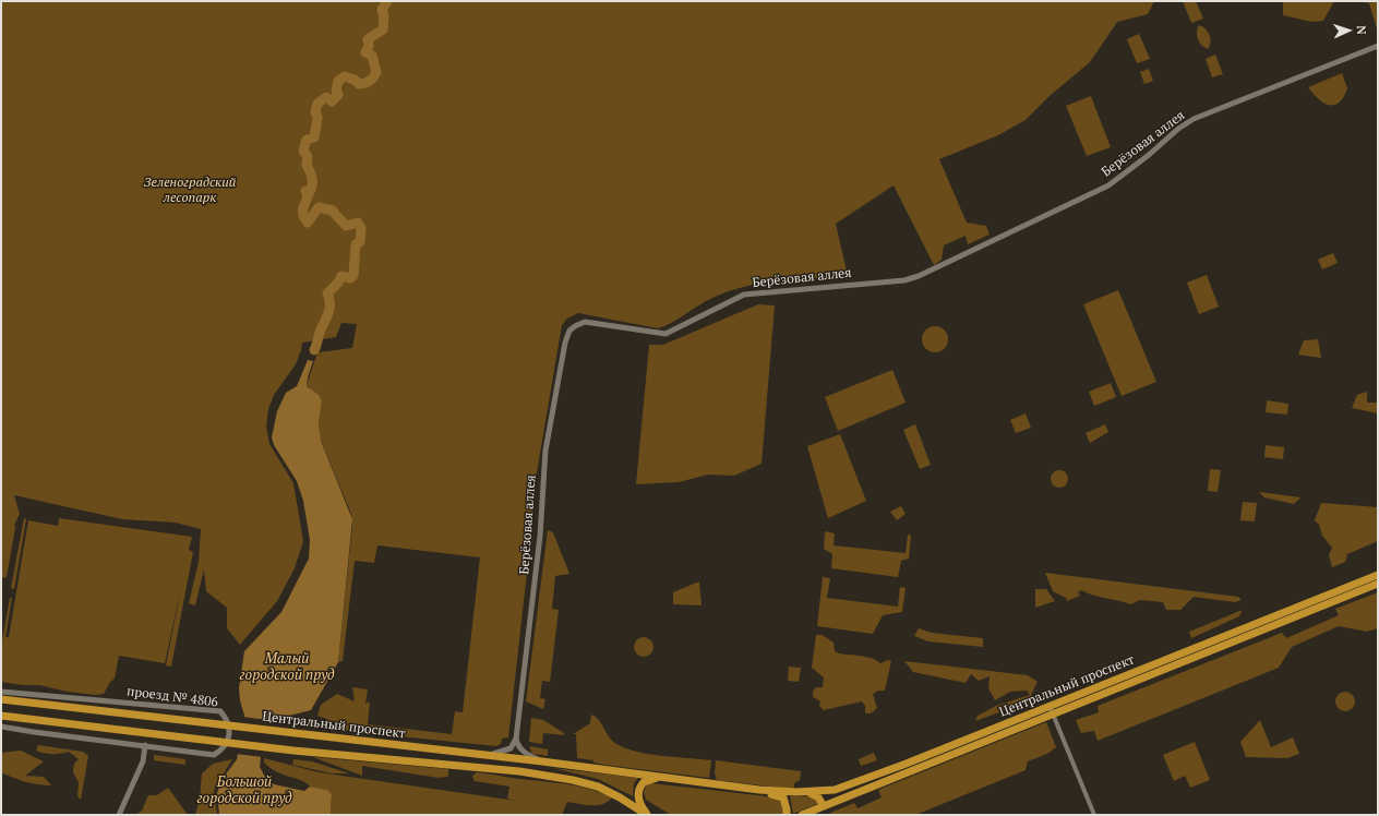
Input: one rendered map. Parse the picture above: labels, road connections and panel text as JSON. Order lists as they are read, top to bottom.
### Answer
{
  "streets": {
    "main road": ["Центральный проспект"],
    "street": ["Берёзовая аллея", "проезд № 4806"]
  },
  "water": ["Малый городской пруд", "Большой городской пруд"],
  "parks": ["Зеленоградский лесопарк"],
  "north": "right"
}
